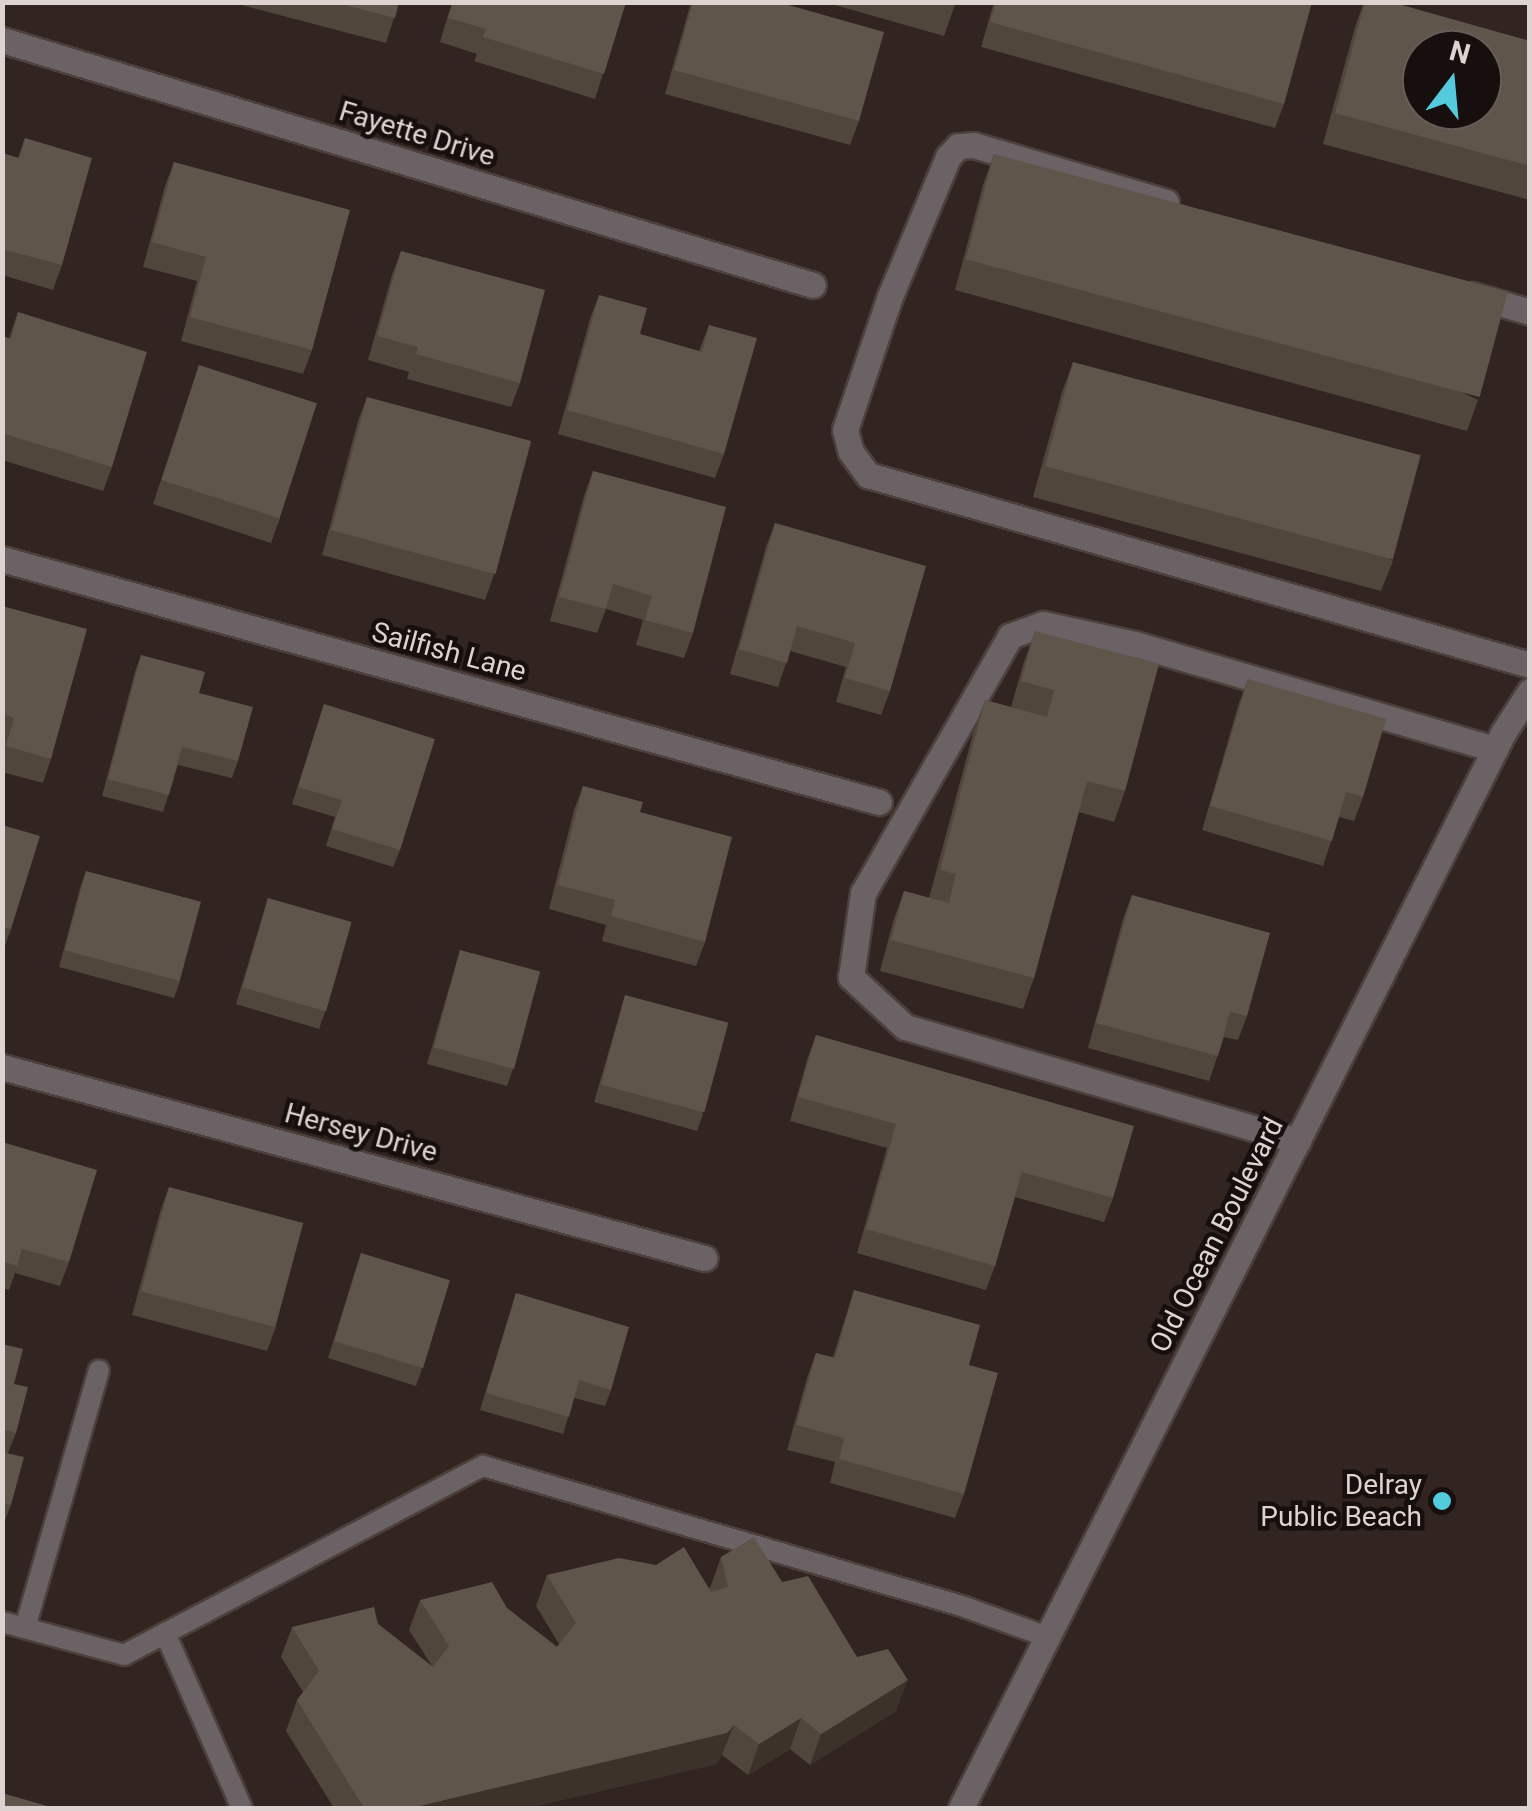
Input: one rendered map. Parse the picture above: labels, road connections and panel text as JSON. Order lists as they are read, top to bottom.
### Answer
{
  "streets": {
    "street": [
      "Fayette Drive",
      "Sailfish Lane",
      "Hersey Drive",
      "Old Ocean Boulevard"
    ]
  },
  "places": ["Delray Public Beach"],
  "north": "top"
}
